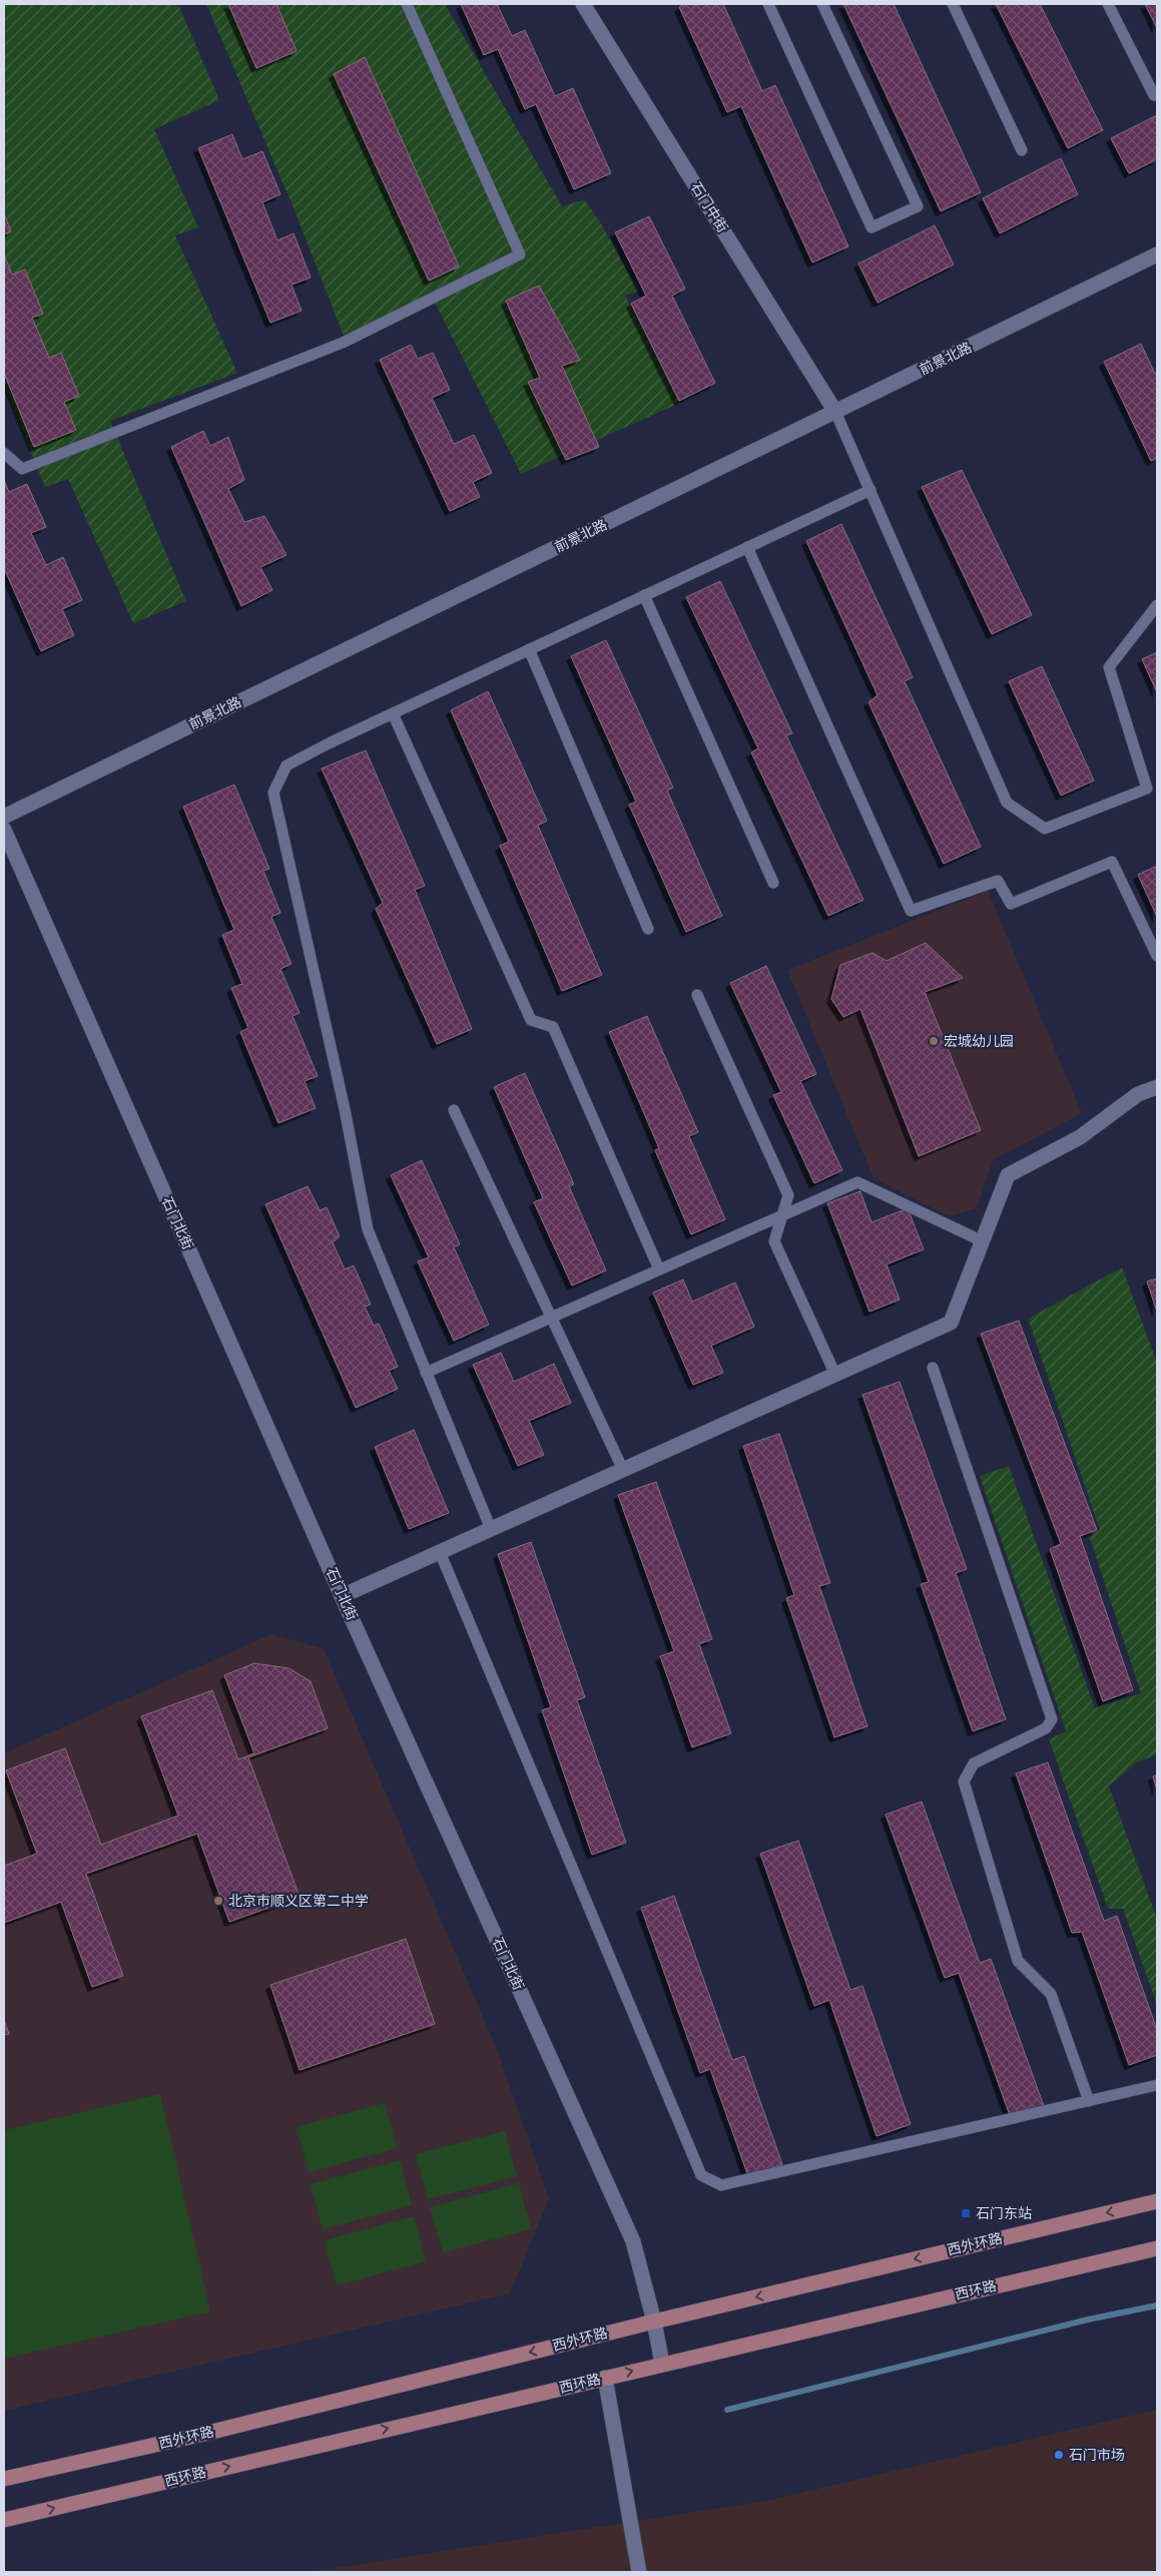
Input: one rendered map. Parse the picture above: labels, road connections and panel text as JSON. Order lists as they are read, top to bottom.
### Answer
{
  "streets": {
    "main road": ["西外环路", "西环路"],
    "street": ["石门中街", "前景北路", "石门北街"]
  },
  "crossings": [
    ["石门中街", "前景北路"],
    ["石门北街", "西外环路"],
    ["石门北街", "西环路"]
  ],
  "one_way": ["西外环路", "西环路"],
  "places": {
    "other": ["宏城幼儿园", "北京市顺义区第二中学", "石门市场"],
    "transit": ["石门东站"]
  }
}
